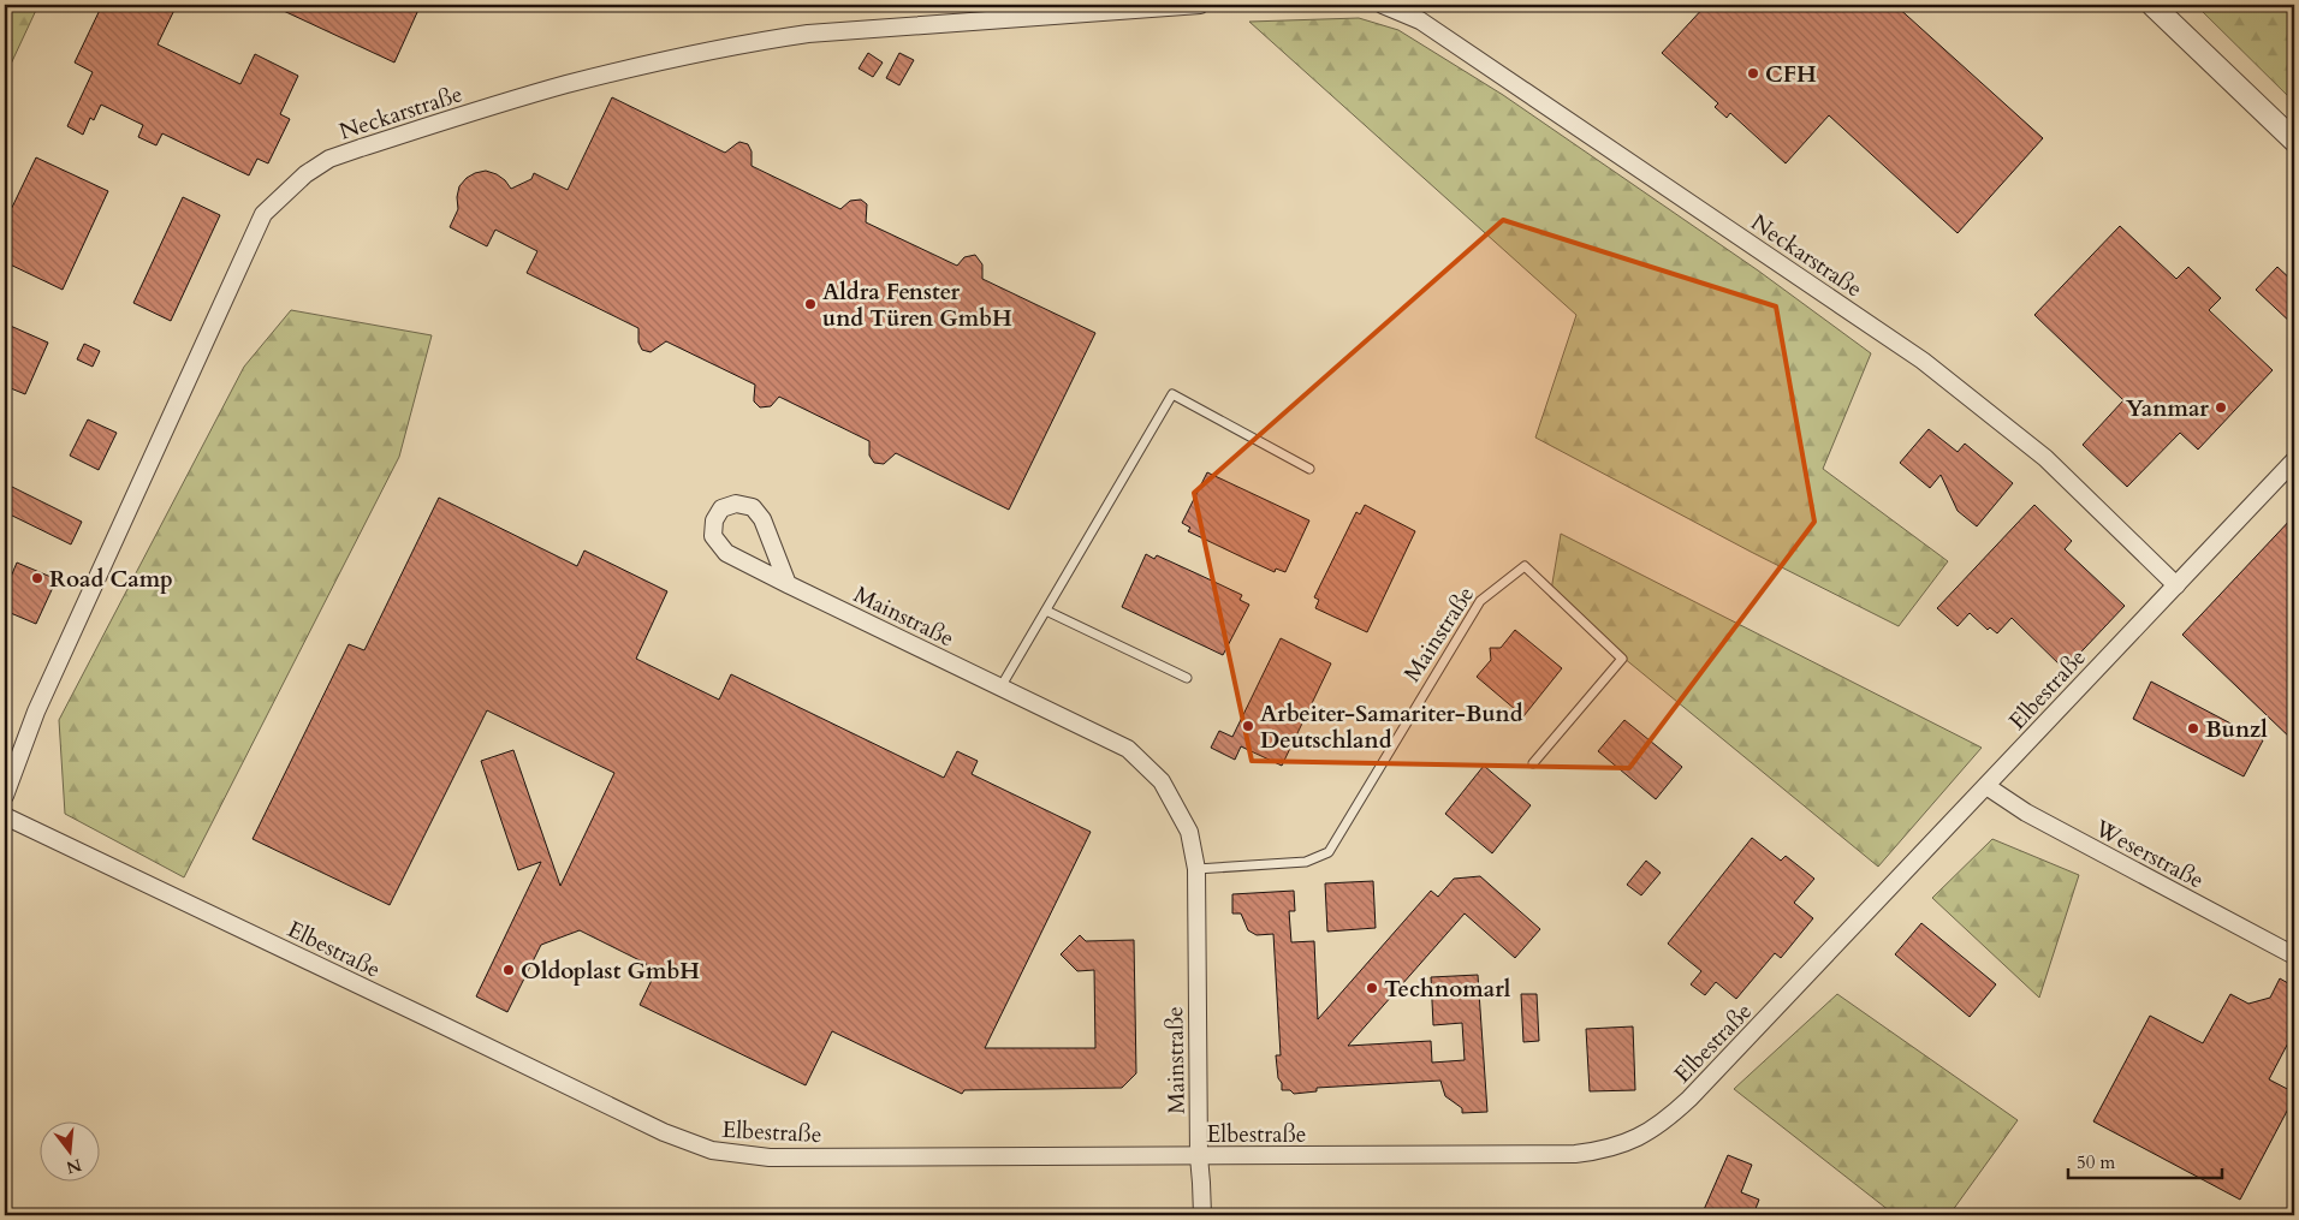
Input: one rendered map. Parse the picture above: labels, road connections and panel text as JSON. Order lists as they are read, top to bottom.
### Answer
{
  "streets": {
    "street": [
      "Neckarstraße",
      "Mainstraße",
      "Elbestraße",
      "Weserstraße"
    ]
  },
  "crossings": [
    ["Neckarstraße", "Elbestraße"],
    ["Mainstraße", "Elbestraße"],
    ["Elbestraße", "Weserstraße"]
  ],
  "places": [
    "CFH",
    "Aldra Fenster und Türen GmbH",
    "Yanmar",
    "Road Camp",
    "Arbeiter-Samariter-Bund Deutschland",
    "Bunzl",
    "Oldoplast GmbH",
    "Technomarl"
  ],
  "scale_bar": "50 m",
  "north": "bottom"
}
